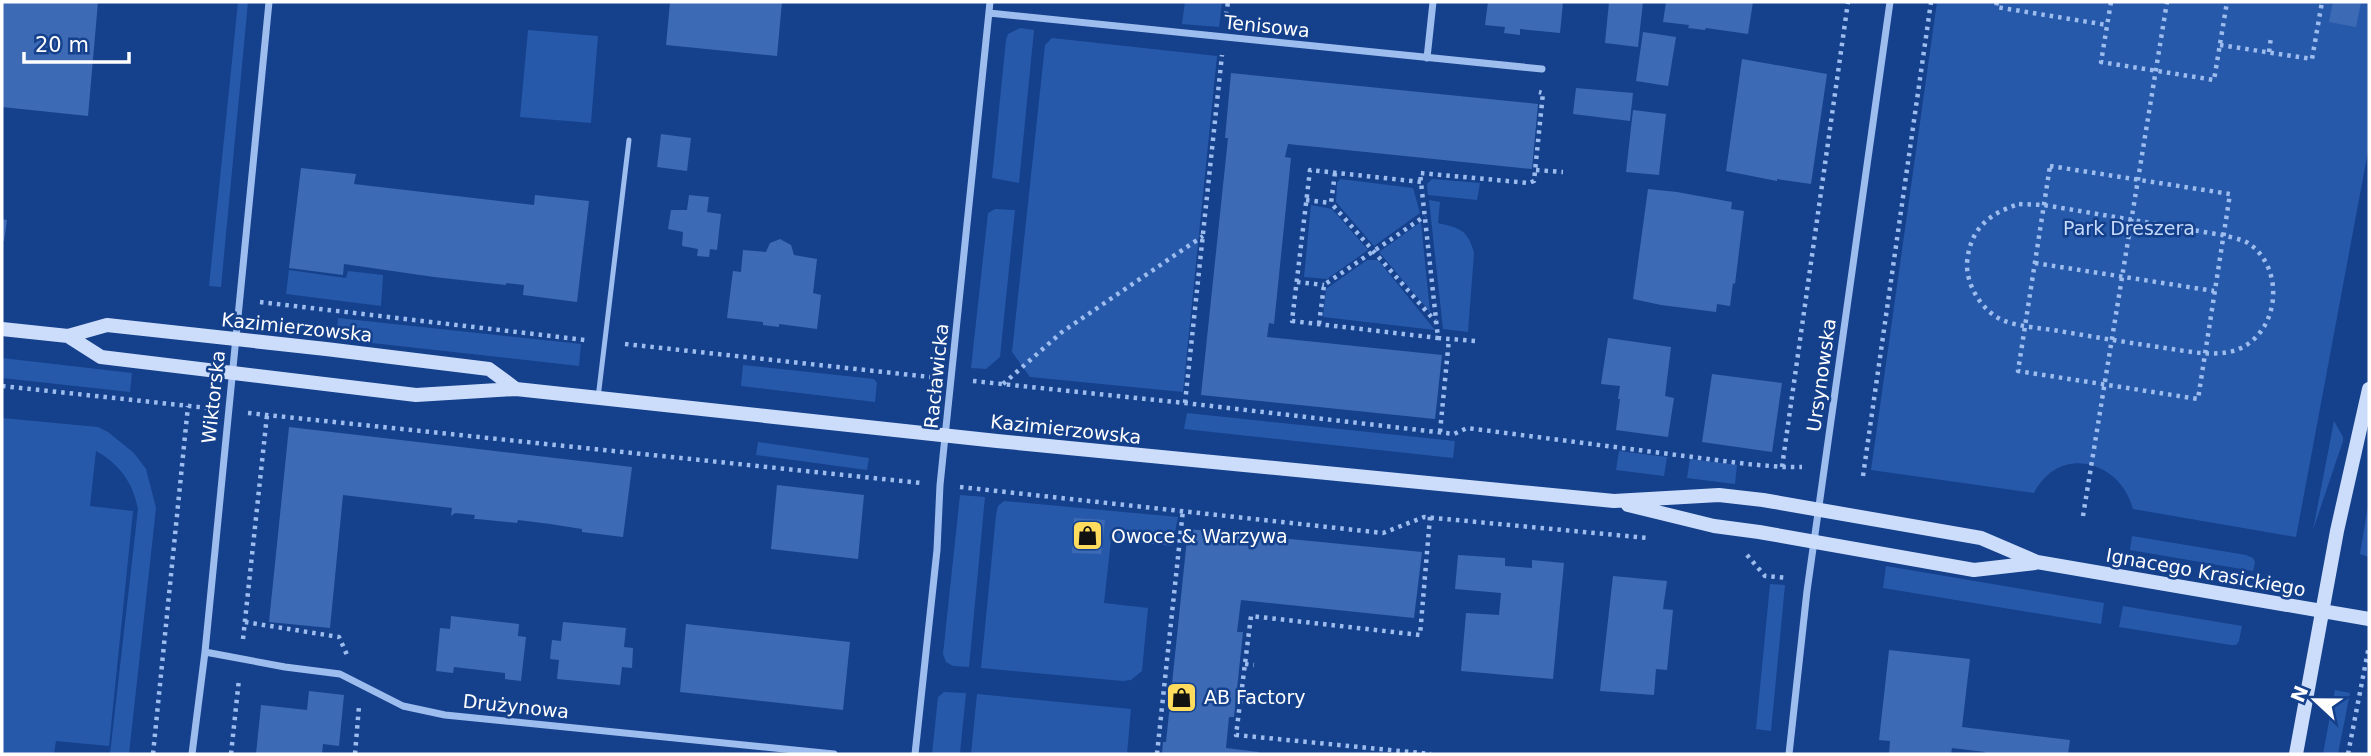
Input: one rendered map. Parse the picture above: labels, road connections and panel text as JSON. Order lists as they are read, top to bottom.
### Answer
{
  "streets": {
    "street": [
      "Tenisowa",
      "Kazimierzowska",
      "Ursynowska",
      "Racławicka",
      "Wiktorska",
      "Ignacego Krasickiego",
      "Drużynowa"
    ]
  },
  "crossings": [
    ["Tenisowa", "Racławicka"],
    ["Kazimierzowska", "Ursynowska"],
    ["Kazimierzowska", "Racławicka"],
    ["Kazimierzowska", "Wiktorska"],
    ["Kazimierzowska", "Ignacego Krasickiego"],
    ["Ursynowska", "Ignacego Krasickiego"],
    ["Wiktorska", "Drużynowa"]
  ],
  "parks": ["Park Dreszera"],
  "places": {
    "shop": ["Owoce & Warzywa", "AB Factory"]
  },
  "scale_bar": "20 m",
  "north": "left"
}
